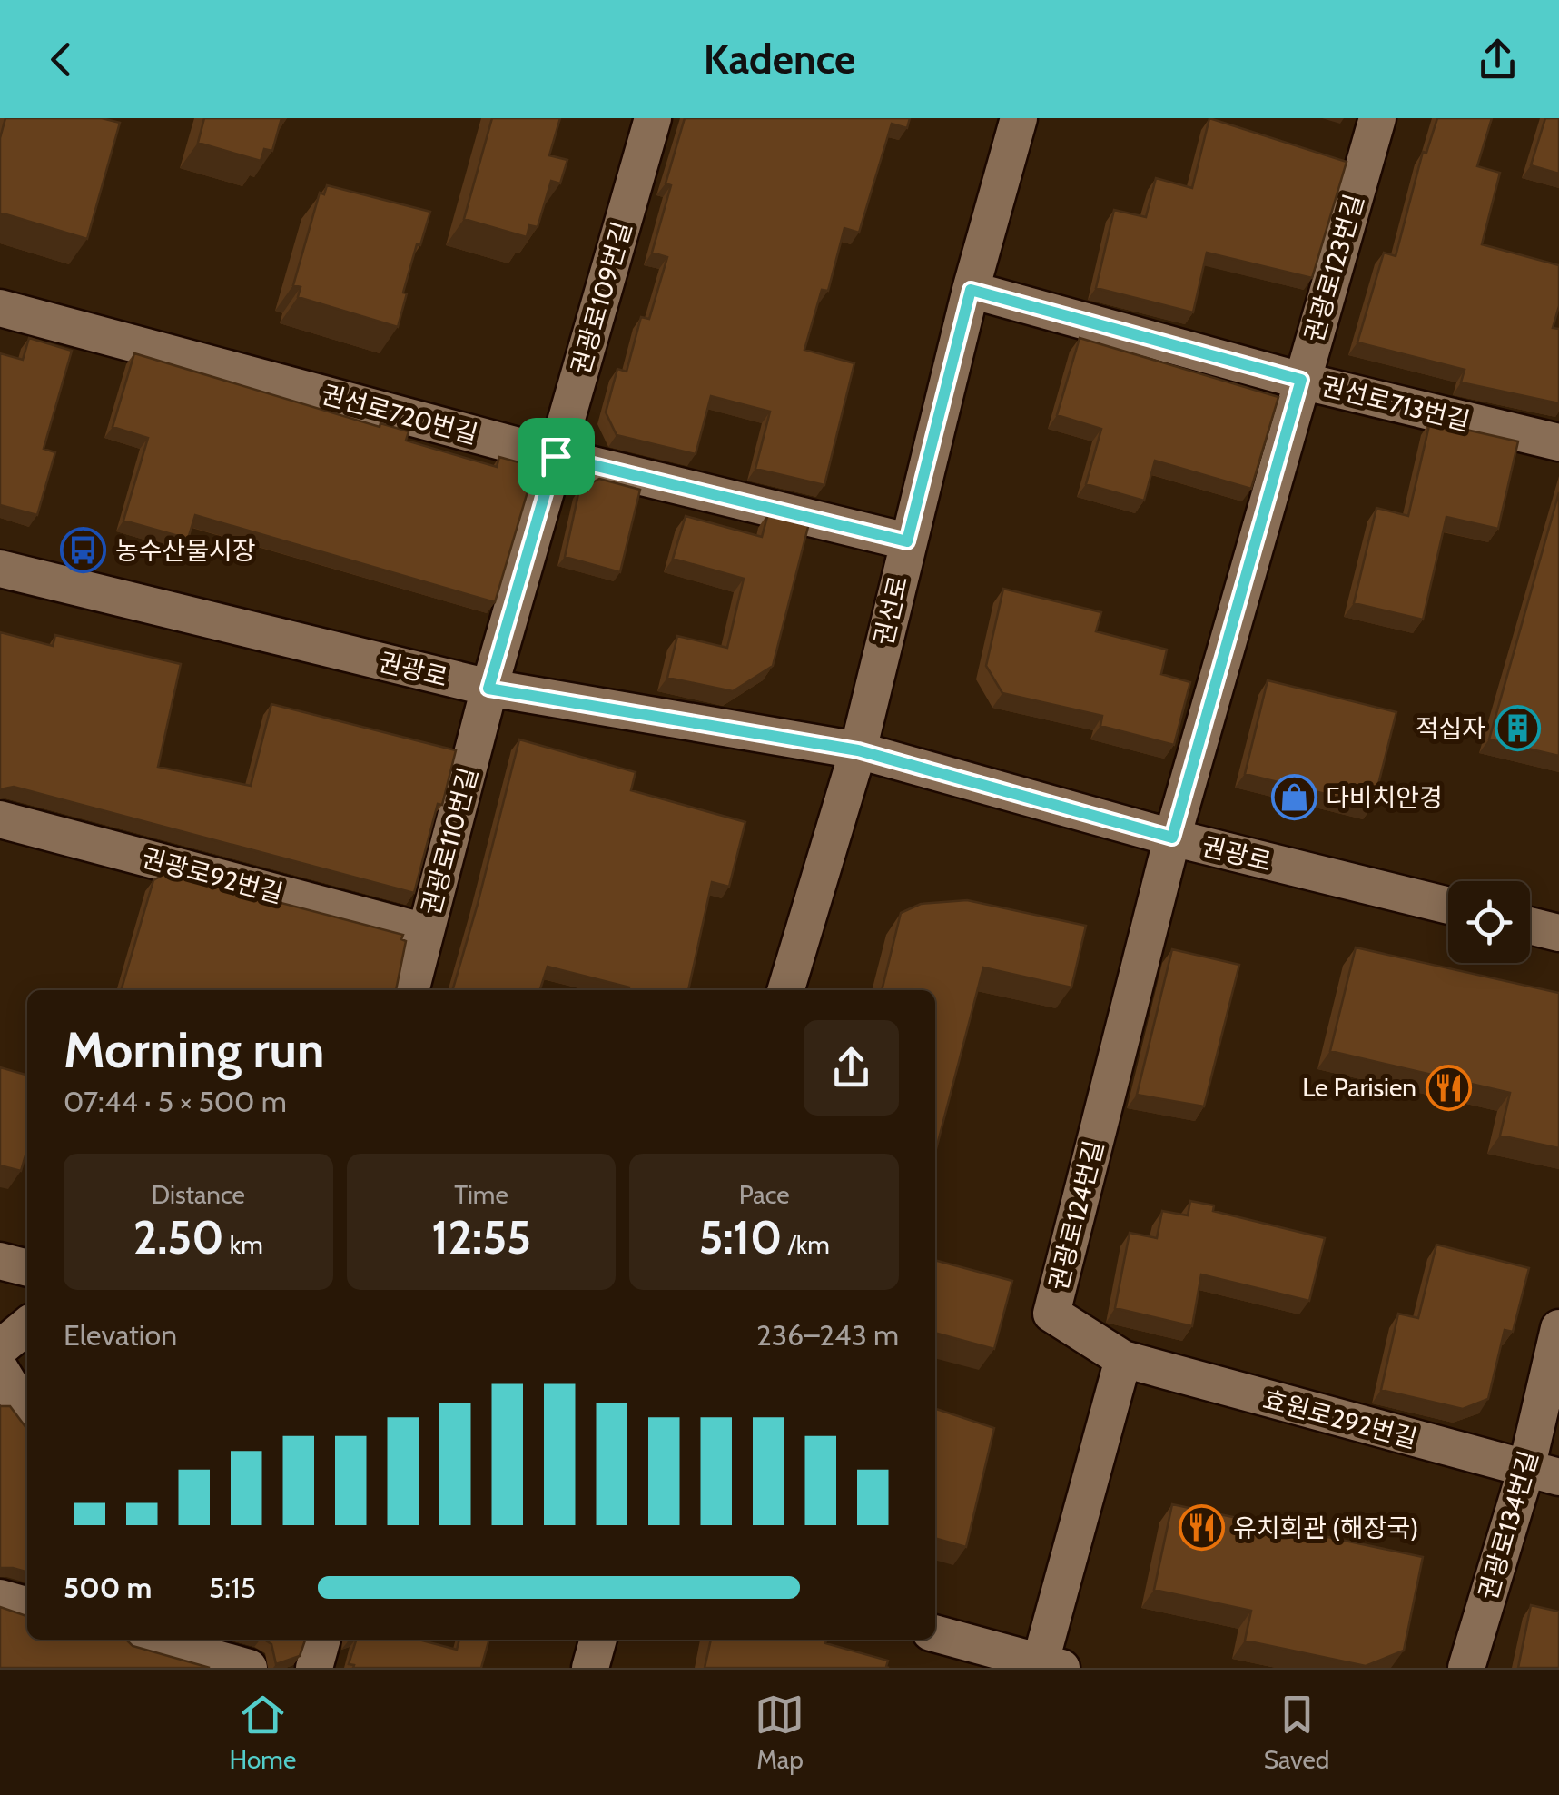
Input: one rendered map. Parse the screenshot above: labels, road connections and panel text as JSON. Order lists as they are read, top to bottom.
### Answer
{
  "streets": {
    "street": [
      "권광로123번길",
      "권광로109번길",
      "권선로713번길",
      "권선로720번길",
      "권선로",
      "권광로",
      "권광로110번길",
      "권광로92번길",
      "권광로124번길",
      "효원로292번길",
      "권광로134번길"
    ]
  },
  "crossings": [
    ["권광로123번길", "권선로713번길"],
    ["권광로123번길", "권광로"],
    ["권광로123번길", "권광로124번길"],
    ["권광로109번길", "권선로720번길"],
    ["권광로109번길", "권광로"],
    ["권광로109번길", "권광로110번길"],
    ["권선로713번길", "권선로"],
    ["권선로720번길", "권선로"],
    ["권선로", "권광로"],
    ["권광로", "권광로110번길"],
    ["권광로", "권광로124번길"],
    ["권광로110번길", "권광로92번길"],
    ["권광로124번길", "효원로292번길"],
    ["효원로292번길", "권광로134번길"]
  ],
  "places": {
    "bus stop": ["농수산물시장"],
    "building": ["적십자"],
    "shop": ["다비치안경"],
    "restaurant": ["Le Parisien", "유치회관 (해장국)"]
  },
  "page": {
    "header": "Kadence",
    "heading": ["Morning run", "07:44 · 5 × 500 m"],
    "stats": [
      ["Distance", "2.50 km"],
      ["Time", "12:55"],
      ["Pace", "5:10 /km"]
    ],
    "chart": ["Elevation", "236–243 m"],
    "list": [
      {
        "name": "500 m",
        "note": "5:15"
      }
    ],
    "tabs": ["Home", "Map", "Saved"]
  }
}
